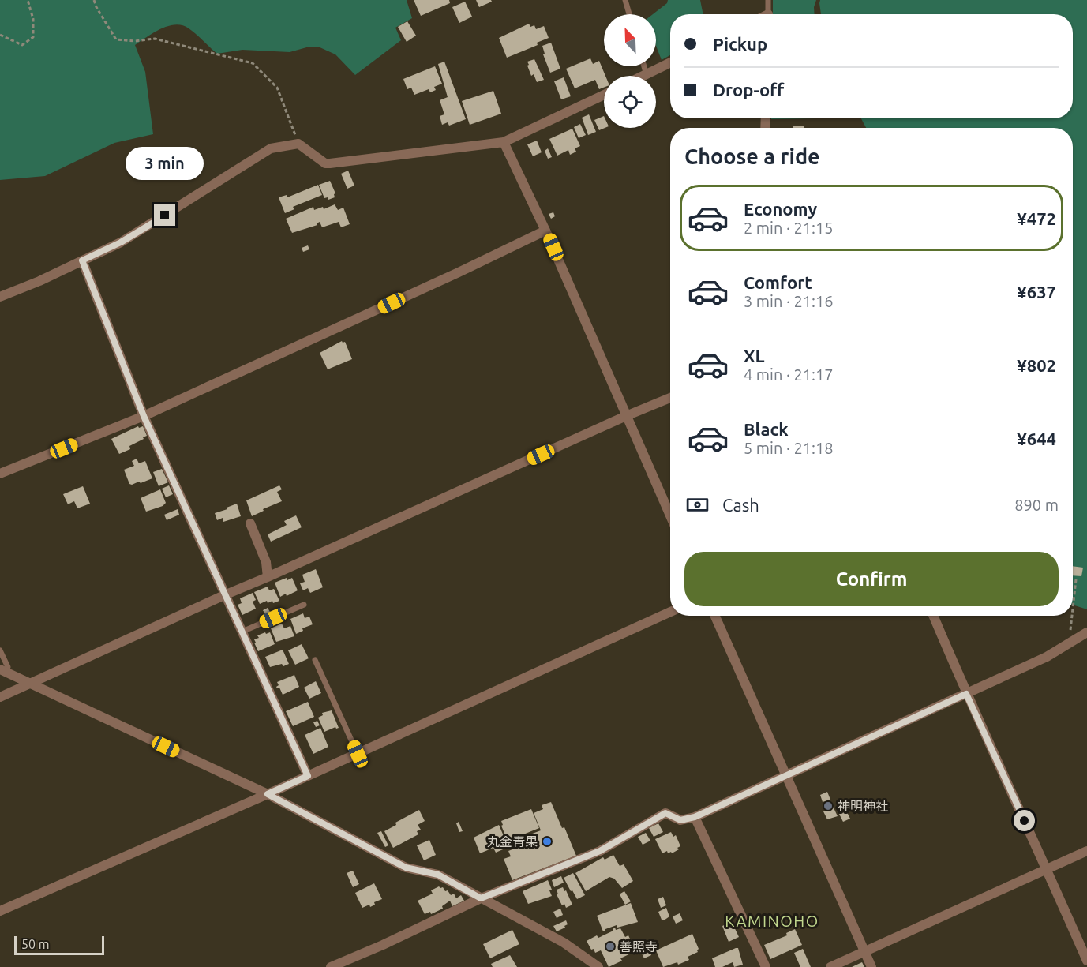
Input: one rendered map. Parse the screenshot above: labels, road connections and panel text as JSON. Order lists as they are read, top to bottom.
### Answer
{
  "districts": ["KAMINOHO"],
  "places": ["神明神社", "丸金青果", "善照寺"],
  "scale_bar": "50 m",
  "north": "top left",
  "page": {
    "banner": ["Pickup", "Drop-off"],
    "heading": "Choose a ride",
    "bubble": "3 min",
    "list": [
      {
        "name": "Economy",
        "note": "2 min · 21:15",
        "value": "¥472"
      },
      {
        "name": "Comfort",
        "note": "3 min · 21:16",
        "value": "¥637"
      },
      {
        "name": "XL",
        "note": "4 min · 21:17",
        "value": "¥802"
      },
      {
        "name": "Black",
        "note": "5 min · 21:18",
        "value": "¥644"
      }
    ],
    "pay": ["Cash", "890 m"],
    "buttons": "Confirm",
    "scale": "50 m"
  }
}
